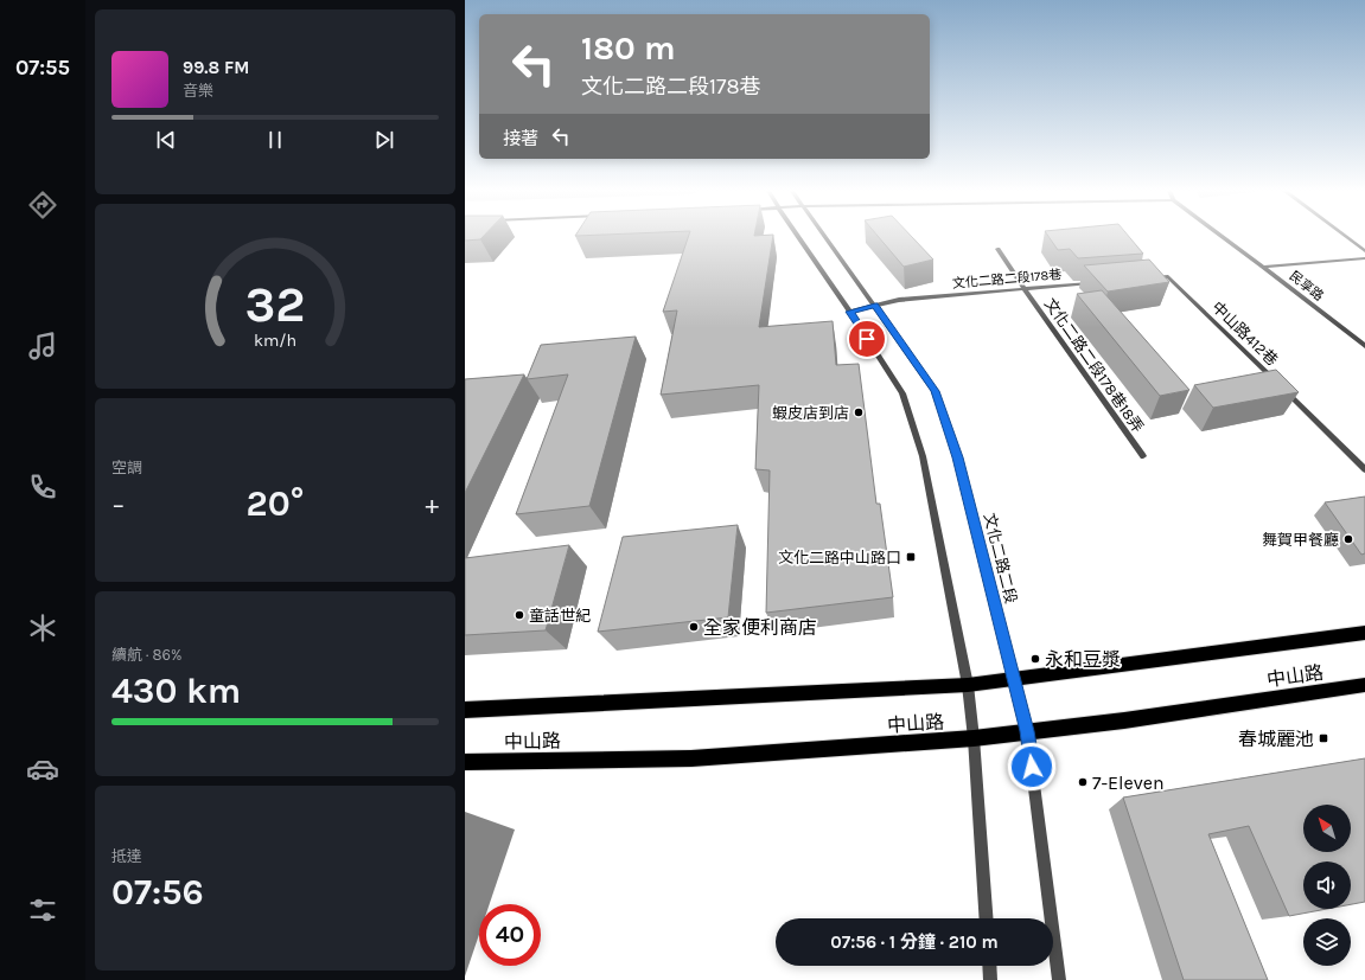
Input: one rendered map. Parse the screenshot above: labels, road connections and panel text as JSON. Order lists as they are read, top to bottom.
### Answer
{
  "streets": {
    "main road": ["中山路"],
    "street": [
      "文化二路二段178巷",
      "民享路",
      "中山路412巷",
      "文化二路二段178巷18弄",
      "文化二路二段"
    ]
  },
  "crossings": [
    ["文化二路二段178巷", "文化二路二段178巷18弄"],
    ["文化二路二段178巷", "文化二路二段"],
    ["文化二路二段", "中山路"]
  ],
  "places": {
    "other": [
      "蝦皮店到店",
      "舞賀甲餐廳",
      "童話世紀",
      "全家便利商店",
      "永和豆漿",
      "7-Eleven"
    ],
    "transit": ["文化二路中山路口", "春城麗池"]
  },
  "north": "top left",
  "page": {
    "tabs": "07:55",
    "turn": ["180 m", "文化二路二段178巷"],
    "song": ["99.8 FM", "音樂"],
    "then": "接著",
    "tile": [
      "空調",
      ["續航 · 86%", "430 km"],
      ["抵達", "07:56"]
    ],
    "heat": ["−", "20°", "+"],
    "limit": "40",
    "trip": "07:56 · 1 分鐘 · 210 m",
    "gauge": ["32", "km/h"]
  }
}
